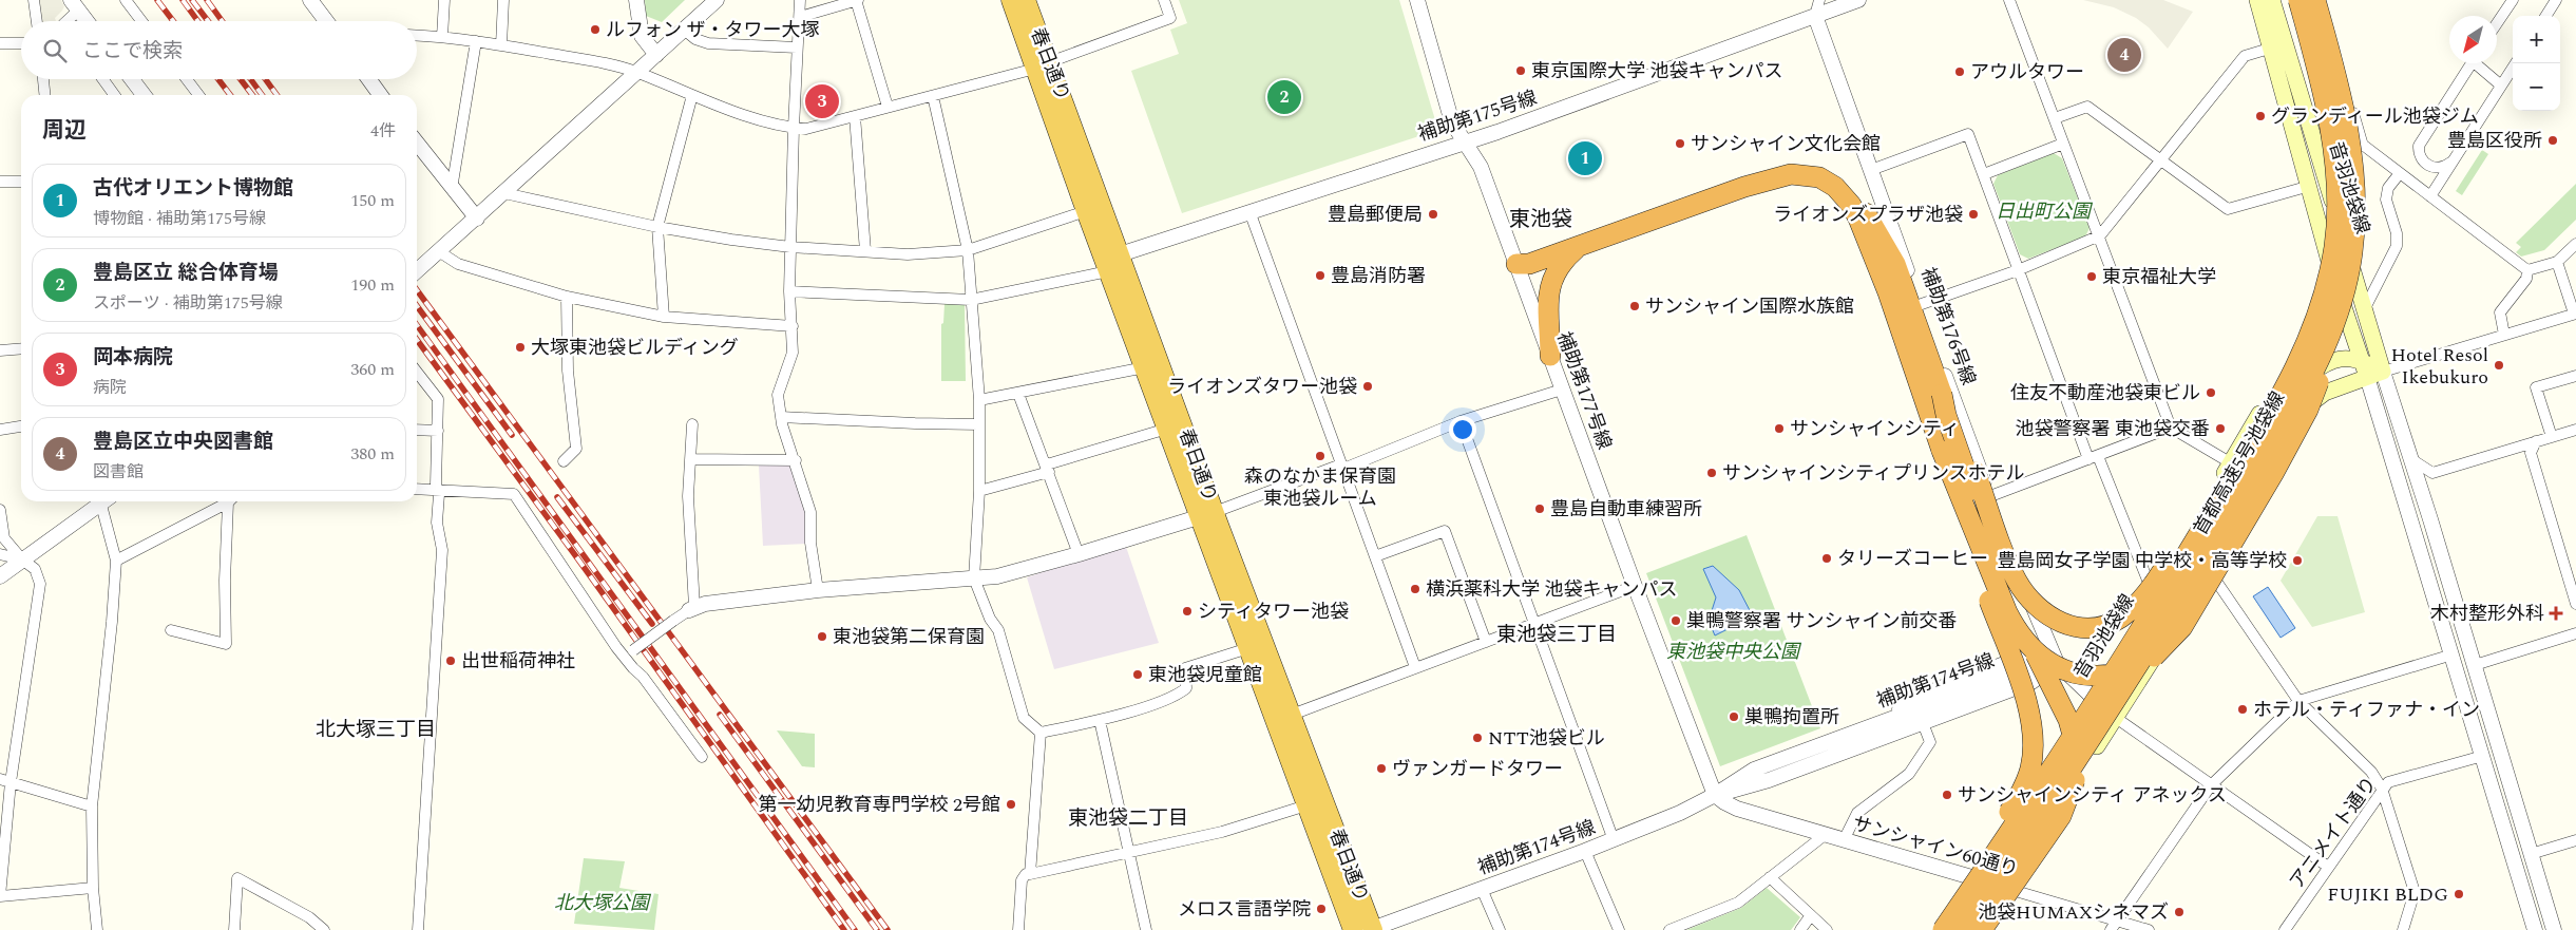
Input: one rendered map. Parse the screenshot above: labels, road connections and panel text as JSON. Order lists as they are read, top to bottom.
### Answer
{
  "streets": {
    "highway": ["春日通り", "首都高速5号池袋線"],
    "main road": ["音羽池袋線"],
    "street": [
      "補助第175号線",
      "補助第176号線",
      "補助第177号線",
      "補助第174号線",
      "アニメイト通り",
      "サンシャイン60通り"
    ]
  },
  "crossings": [
    ["春日通り", "補助第175号線"],
    ["春日通り", "補助第174号線"],
    ["補助第175号線", "補助第176号線"],
    ["補助第175号線", "補助第177号線"],
    ["音羽池袋線", "首都高速5号池袋線"],
    ["音羽池袋線", "サンシャイン60通り"],
    ["補助第176号線", "補助第174号線"],
    ["補助第177号線", "補助第174号線"],
    ["補助第177号線", "サンシャイン60通り"],
    ["補助第174号線", "サンシャイン60通り"]
  ],
  "districts": [
    "東池袋",
    "東池袋三丁目",
    "北大塚三丁目",
    "東池袋二丁目"
  ],
  "parks": ["日出町公園", "東池袋中央公園", "北大塚公園"],
  "places": {
    "other": [
      "ルフォン ザ・タワー大塚",
      "東京国際大学 池袋キャンパス",
      "アウルタワー",
      "グランディール池袋ジム",
      "豊島区役所",
      "サンシャイン文化会館",
      "豊島郵便局",
      "ライオンズプラザ池袋",
      "豊島消防署",
      "東京福祉大学",
      "サンシャイン国際水族館",
      "大塚東池袋ビルディング",
      "Hotel Resol Ikebukuro",
      "ライオンズタワー池袋",
      "住友不動産池袋東ビル",
      "サンシャインシティ",
      "池袋警察署 東池袋交番",
      "森のなかま保育園 東池袋ルーム",
      "サンシャインシティプリンスホテル",
      "豊島自動車練習所",
      "タリーズコーヒー",
      "豊島岡女子学園 中学校・高等学校",
      "横浜薬科大学 池袋キャンパス",
      "シティタワー池袋",
      "巣鴨警察署 サンシャイン前交番",
      "東池袋第二保育園",
      "出世稲荷神社",
      "東池袋児童館",
      "ホテル・ティファナ・イン",
      "巣鴨拘置所",
      "NTT池袋ビル",
      "ヴァンガードタワー",
      "サンシャインシティ アネックス",
      "第一幼児教育専門学校 2号館",
      "FUJIKI BLDG",
      "メロス言語学院",
      "池袋HUMAXシネマズ"
    ],
    "health": ["木村整形外科"]
  },
  "north": "bottom left",
  "page": {
    "map_buttons": ["+", "−"],
    "search": "ここで検索",
    "pins": [
      "4",
      "2",
      "3",
      "1"
    ],
    "heading": ["周辺", "4件"],
    "list": [
      {
        "mark": "1",
        "name": "古代オリエント博物館",
        "note": "博物館 · 補助第175号線",
        "value": "150 m"
      },
      {
        "mark": "2",
        "name": "豊島区立 総合体育場",
        "note": "スポーツ · 補助第175号線",
        "value": "190 m"
      },
      {
        "mark": "3",
        "name": "岡本病院",
        "note": "病院",
        "value": "360 m"
      },
      {
        "mark": "4",
        "name": "豊島区立中央図書館",
        "note": "図書館",
        "value": "380 m"
      }
    ]
  }
}
